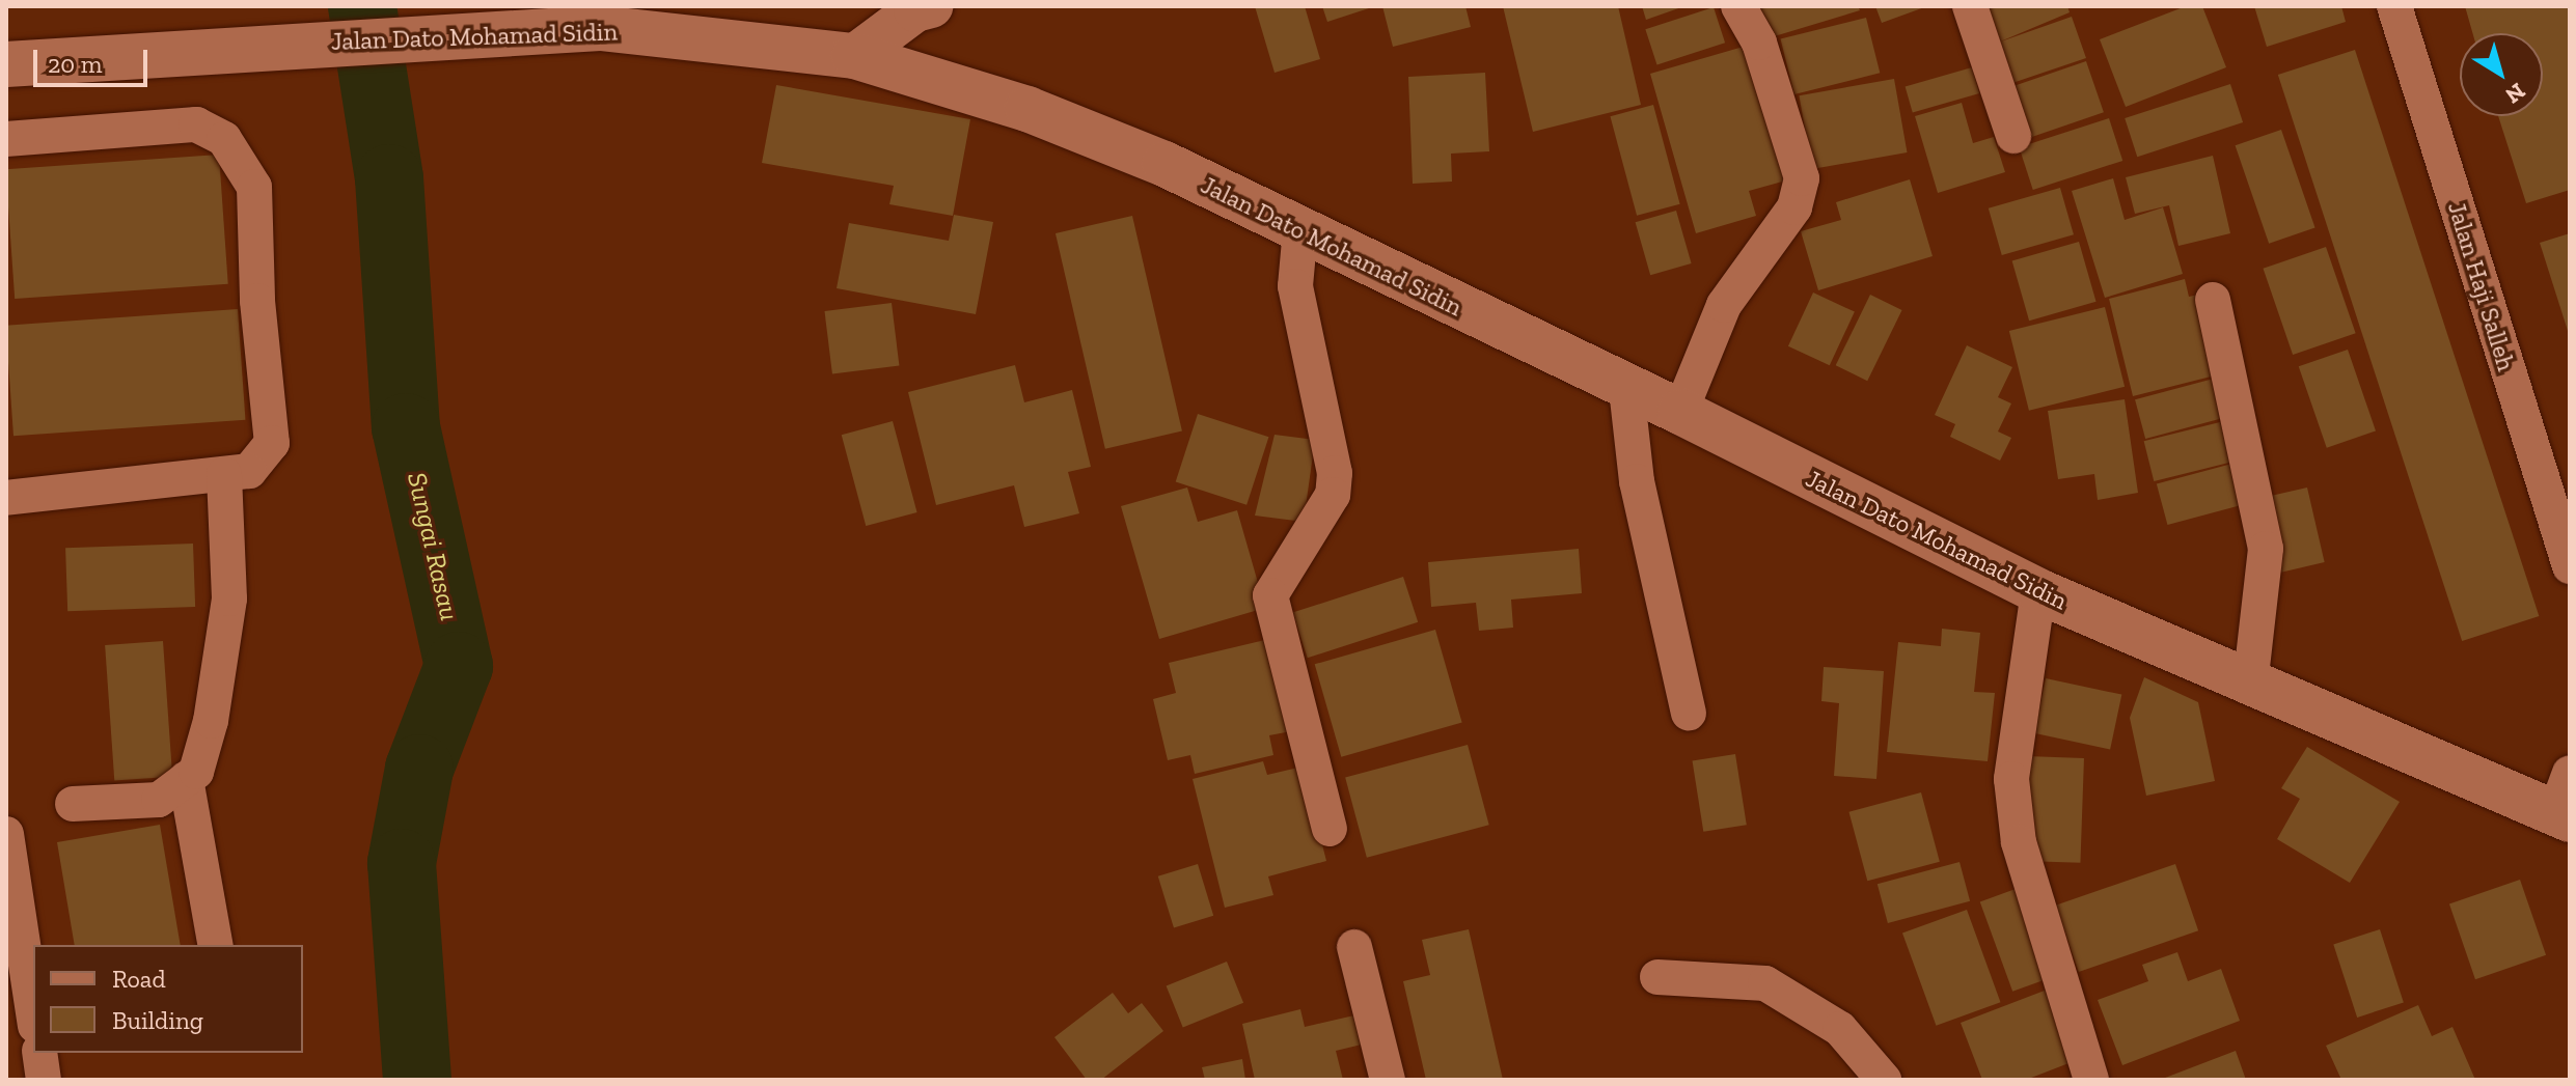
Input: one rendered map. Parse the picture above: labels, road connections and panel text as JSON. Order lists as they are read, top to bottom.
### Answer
{
  "streets": {
    "main road": ["Jalan Dato Mohamad Sidin"],
    "street": ["Jalan Haji Salleh"]
  },
  "water": ["Sungai Rasau"],
  "legend": ["Road", "Building"],
  "scale_bar": "20 m",
  "north": "bottom right"
}
